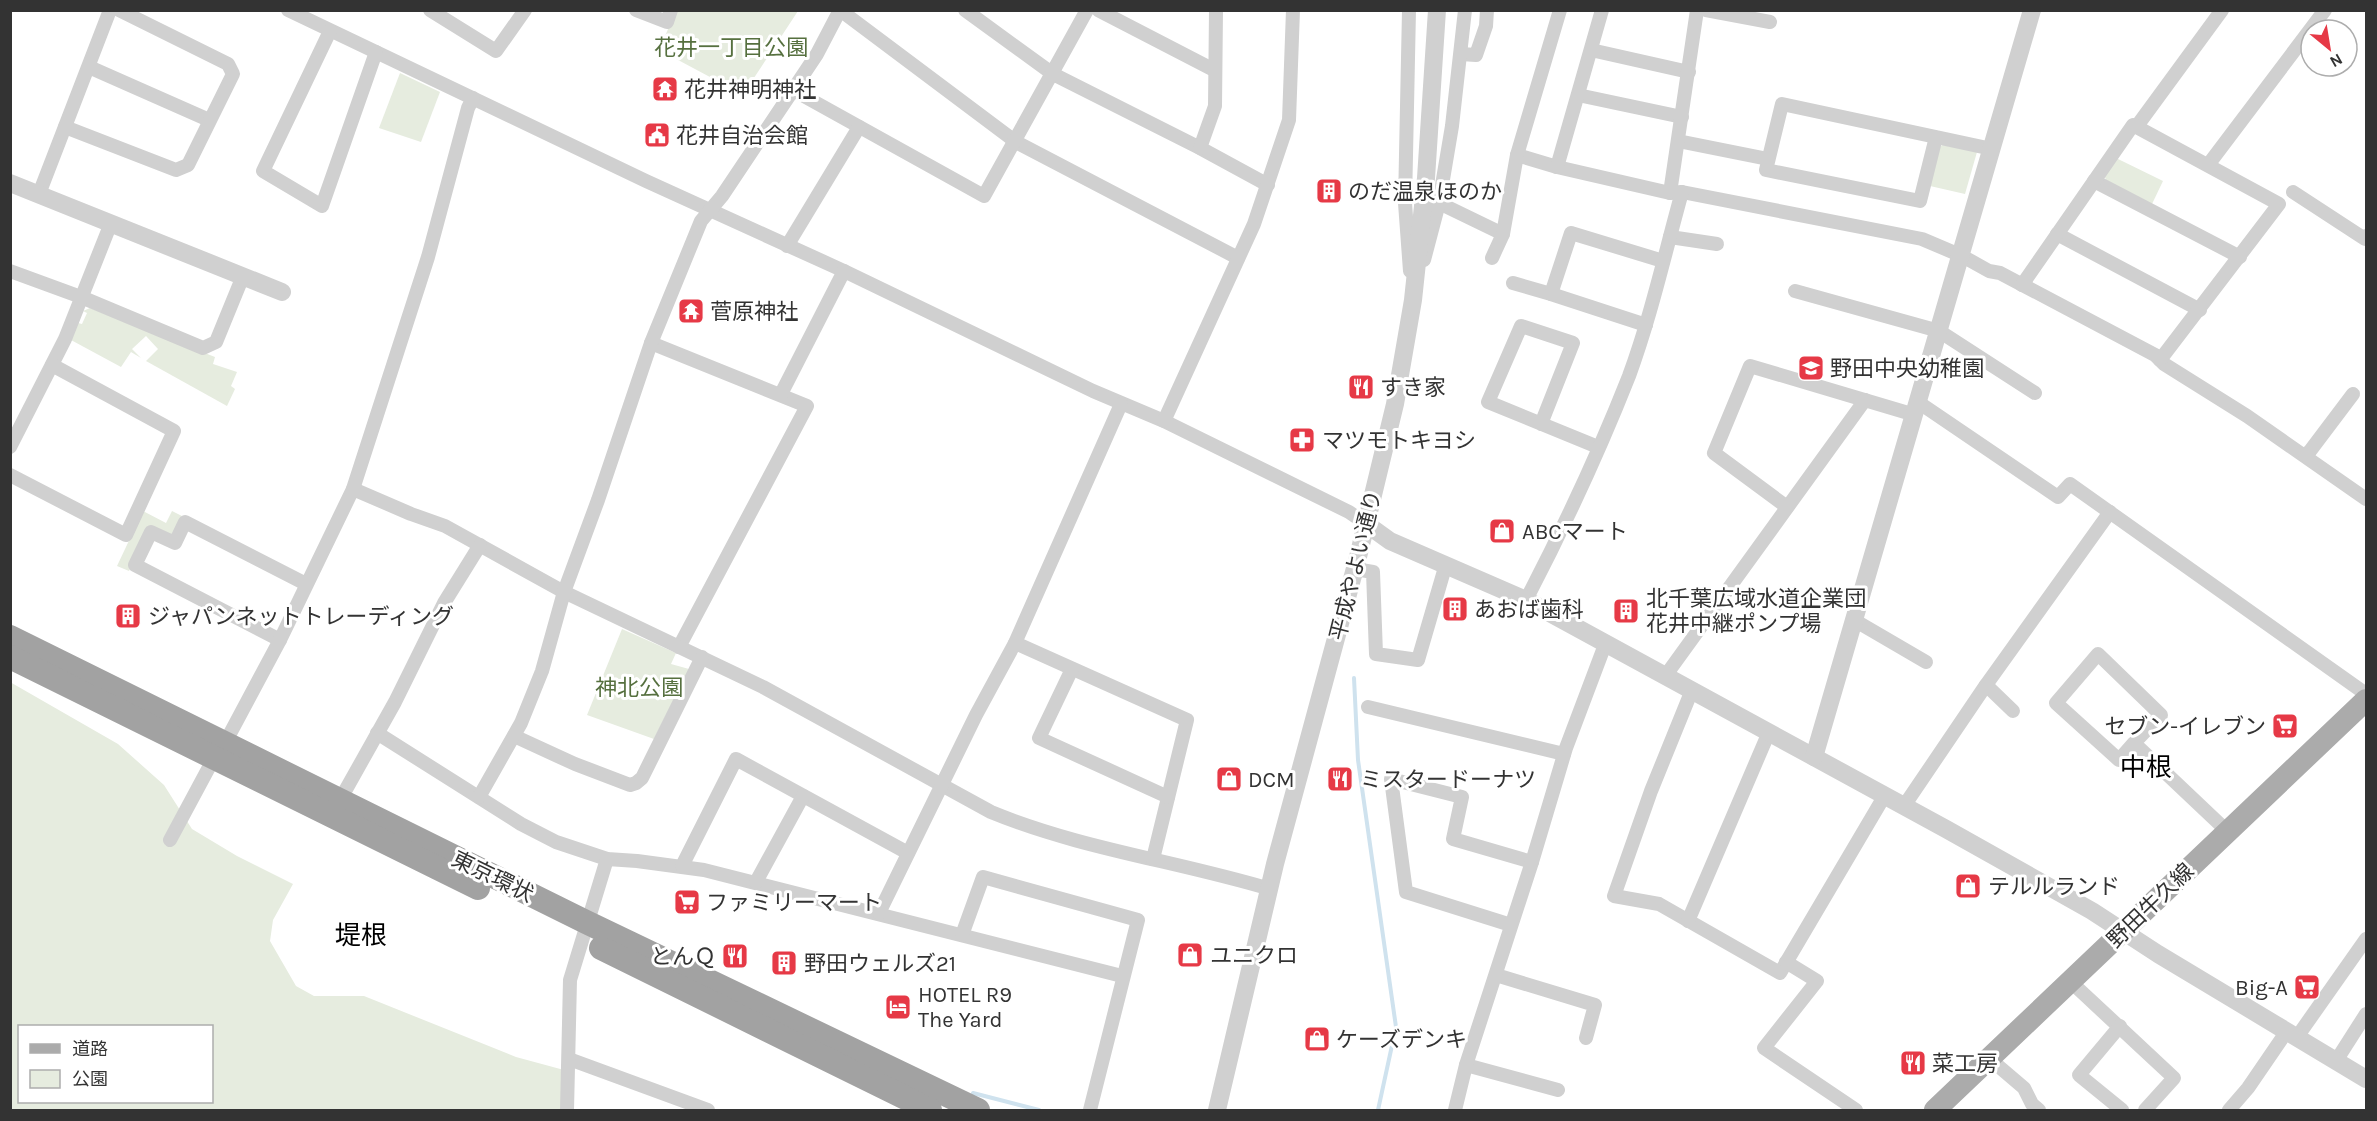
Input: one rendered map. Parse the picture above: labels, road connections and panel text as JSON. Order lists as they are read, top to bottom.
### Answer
{
  "streets": {
    "highway": ["東京環状"],
    "main road": ["野田牛久線"],
    "street": ["平成やよい通り"]
  },
  "districts": ["中根", "堤根"],
  "parks": ["花井一丁目公園", "神北公園"],
  "places": {
    "temple": ["花井神明神社", "菅原神社"],
    "public building": ["花井自治会館"],
    "building": [
      "のだ温泉ほのか",
      "あおば歯科",
      "北千葉広域水道企業団 花井中継ポンプ場",
      "ジャパンネットトレーディング",
      "野田ウェルズ21"
    ],
    "school or university": ["野田中央幼稚園"],
    "restaurant": [
      "すき家",
      "ミスタードーナツ",
      "とんＱ",
      "菜工房"
    ],
    "pharmacy": ["マツモトキヨシ"],
    "shop": [
      "ABCマート",
      "DCM",
      "テルルランド",
      "ユニクロ",
      "ケーズデンキ"
    ],
    "supermarket": ["セブン-イレブン", "ファミリーマート", "Big-A"],
    "hotel": ["HOTEL R9 The Yard"]
  },
  "legend": ["道路", "公園"],
  "north": "bottom right"
}
